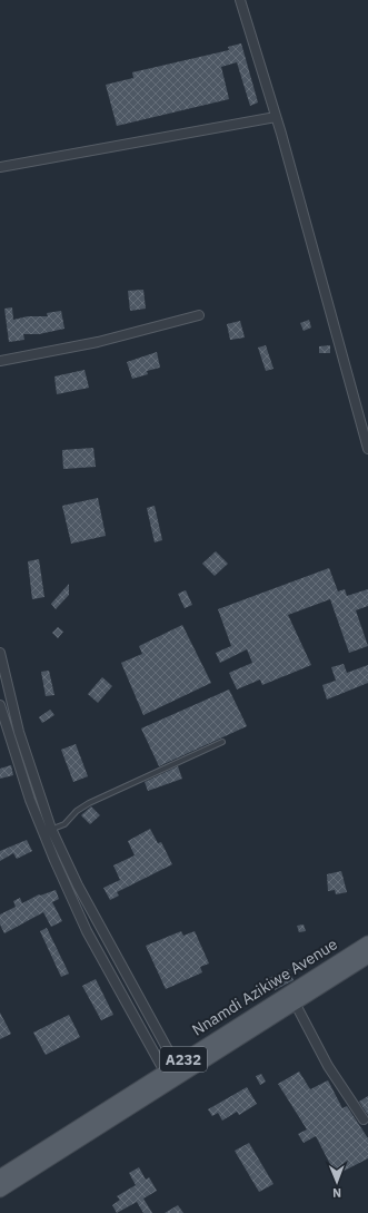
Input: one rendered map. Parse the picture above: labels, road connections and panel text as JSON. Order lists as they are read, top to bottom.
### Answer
{
  "streets": {
    "main road": ["Nnamdi Azikiwe Avenue", "A232"]
  },
  "north": "bottom"
}
